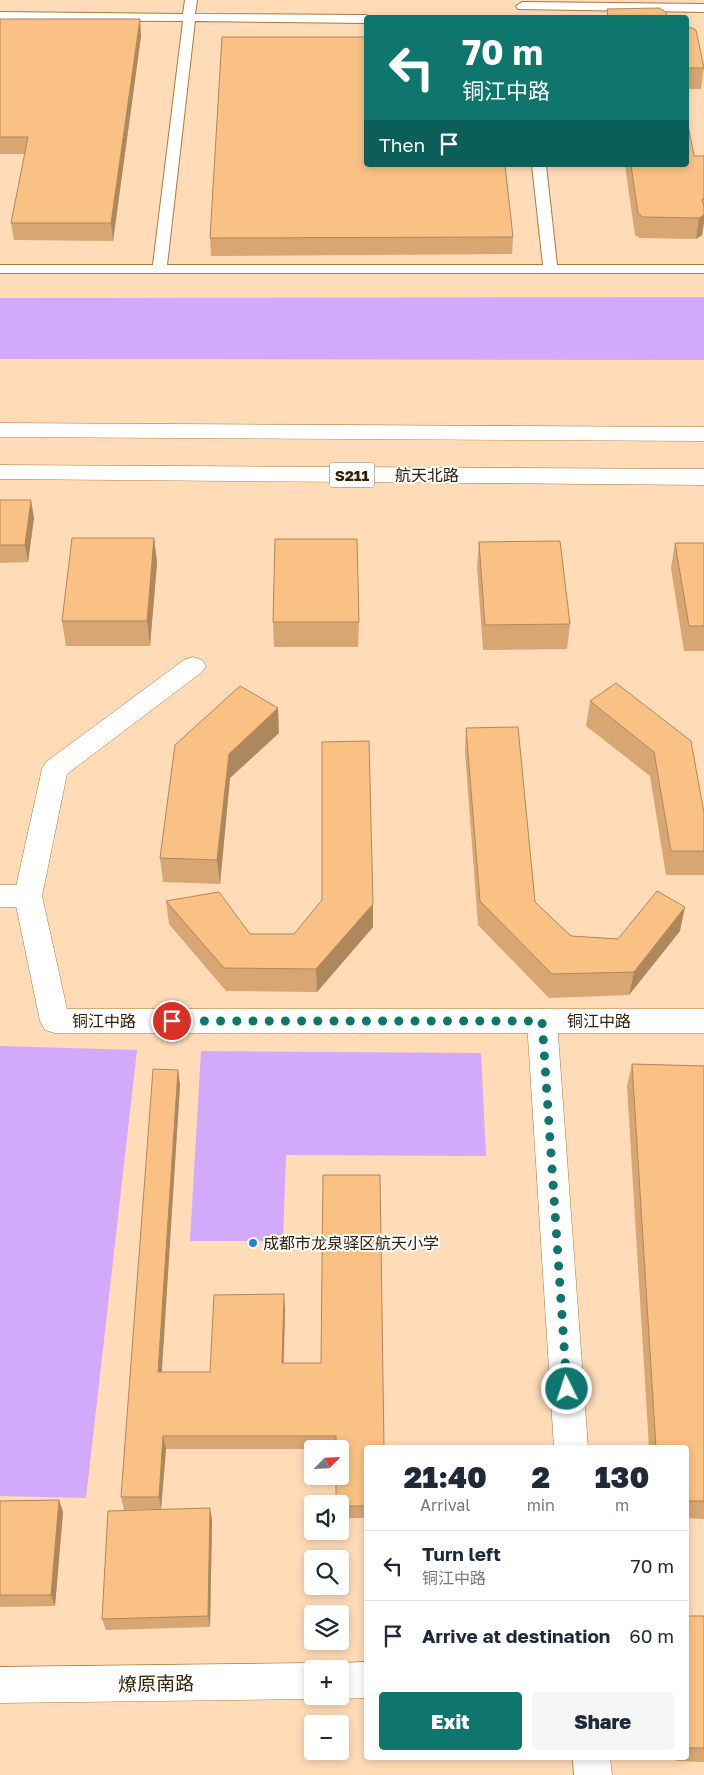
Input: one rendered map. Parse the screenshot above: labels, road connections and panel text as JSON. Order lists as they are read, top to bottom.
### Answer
{
  "streets": {
    "street": [
      "S211",
      "航天北路",
      "铜江中路",
      "燎原南路"
    ]
  },
  "places": ["成都市龙泉驿区航天小学"],
  "north": "top right",
  "page": {
    "turn": ["70 m", "铜江中路"],
    "then": "Then",
    "map_buttons": ["+", "−"],
    "eta": [
      "21:40",
      "Arrival",
      "2",
      "min",
      "130",
      "m"
    ],
    "list": [
      {
        "name": "Turn left",
        "note": "铜江中路",
        "value": "70 m"
      },
      {
        "name": "Arrive at destination",
        "value": "60 m"
      }
    ],
    "buttons": ["Exit", "Share"]
  }
}
